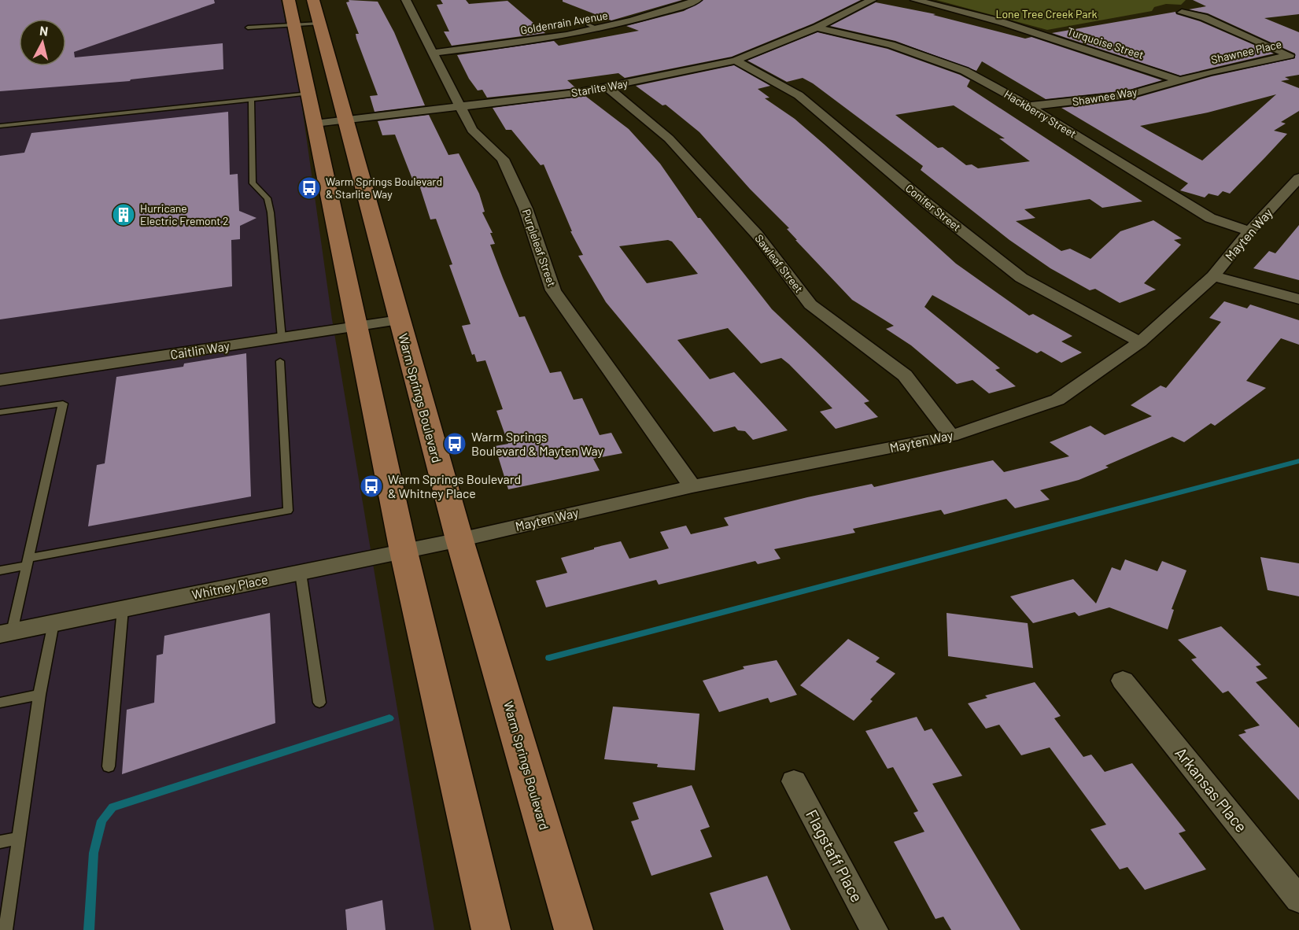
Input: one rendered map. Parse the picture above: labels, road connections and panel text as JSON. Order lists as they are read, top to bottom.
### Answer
{
  "streets": {
    "main road": ["Warm Springs Boulevard"],
    "street": [
      "Goldenrain Avenue",
      "Turquoise Street",
      "Shawnee Place",
      "Starlite Way",
      "Shawnee Way",
      "Hackberry Street",
      "Conifer Street",
      "Mayten Way",
      "Purpleleaf Street",
      "Sawleaf Street",
      "Caitlin Way",
      "Whitney Place",
      "Arkansas Place",
      "Flagstaff Place"
    ]
  },
  "crossings": [
    ["Goldenrain Avenue", "Purpleleaf Street"],
    ["Turquoise Street", "Shawnee Place"],
    ["Turquoise Street", "Shawnee Way"],
    ["Shawnee Place", "Shawnee Way"],
    ["Starlite Way", "Hackberry Street"],
    ["Starlite Way", "Conifer Street"],
    ["Starlite Way", "Purpleleaf Street"],
    ["Starlite Way", "Sawleaf Street"],
    ["Starlite Way", "Warm Springs Boulevard"],
    ["Shawnee Way", "Hackberry Street"],
    ["Hackberry Street", "Mayten Way"],
    ["Conifer Street", "Mayten Way"],
    ["Mayten Way", "Purpleleaf Street"],
    ["Mayten Way", "Sawleaf Street"],
    ["Mayten Way", "Warm Springs Boulevard"],
    ["Mayten Way", "Whitney Place"],
    ["Caitlin Way", "Warm Springs Boulevard"],
    ["Warm Springs Boulevard", "Whitney Place"]
  ],
  "parks": ["Lone Tree Creek Park"],
  "places": {
    "bus stop": ["Warm Springs Boulevard & Starlite Way", "Warm Springs Boulevard & Mayten Way", "Warm Springs Boulevard & Whitney Place"],
    "building": ["Hurricane Electric Fremont 2"]
  },
  "north": "top"
}
